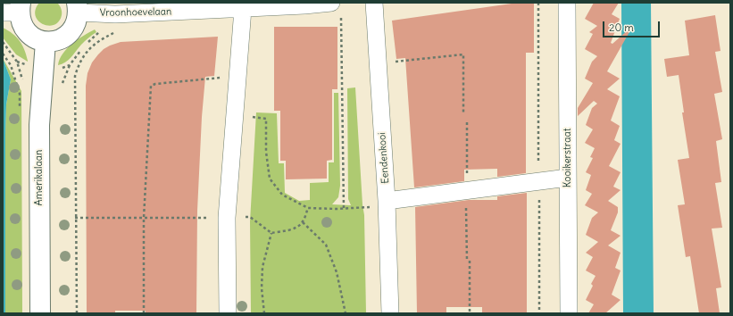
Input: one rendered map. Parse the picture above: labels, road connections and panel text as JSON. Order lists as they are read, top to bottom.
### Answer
{
  "streets": {
    "street": [
      "Vroonhoevelaan",
      "Eendenkooi",
      "Kooikerstraat",
      "Amerikalaan"
    ]
  },
  "scale_bar": "20 m"
}
